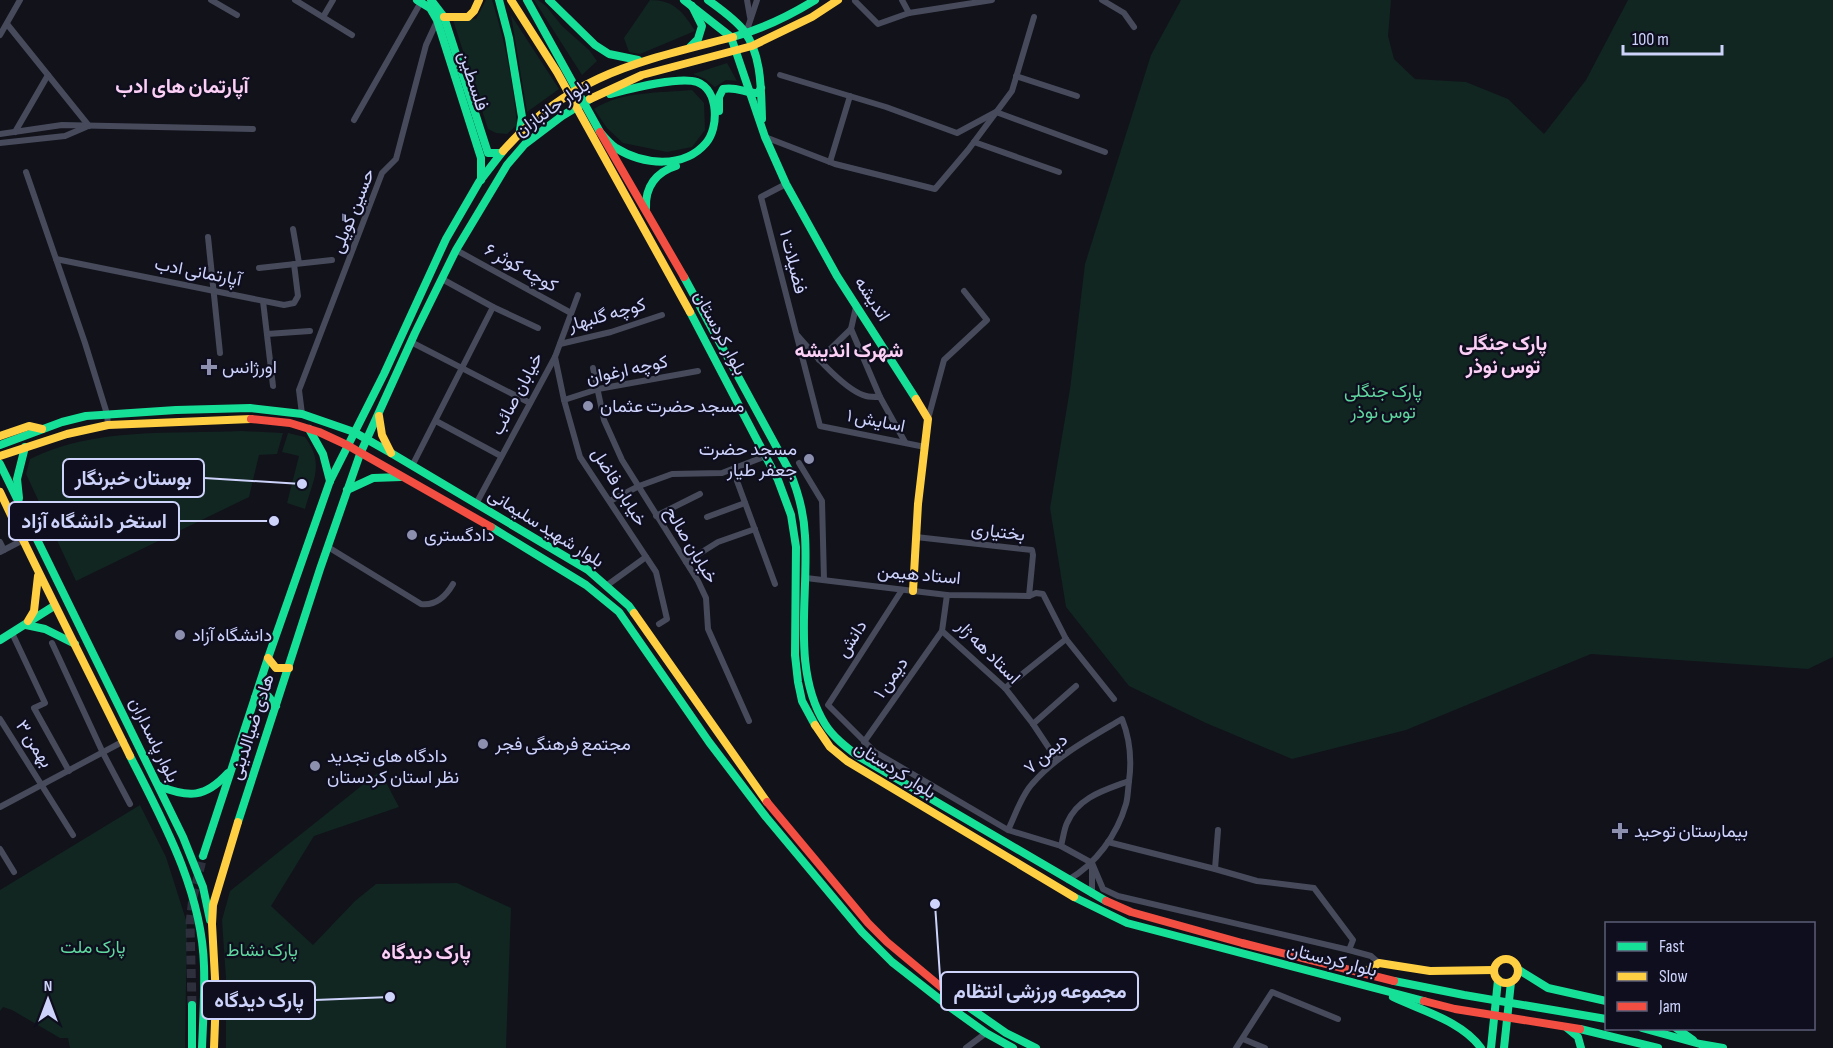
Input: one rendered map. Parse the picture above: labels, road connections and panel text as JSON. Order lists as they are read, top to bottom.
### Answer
{
  "streets": {
    "main road": [
      "فلسطین",
      "بلوار جانبازان",
      "اندیشه",
      "بلوار کردستان",
      "بلوار شهید سلیمانی",
      "هادی ضیاالدینی",
      "بلوار پاسداران"
    ],
    "street": [
      "حسین گویلی",
      "فضیلات ۱",
      "کوچه کوثر ۶",
      "آپارتمانی ادب",
      "کوچه گلبهار",
      "کوچه ارغوان",
      "خیابان صائب",
      "اسایش ۱",
      "خیابان فاضل",
      "بختیاری",
      "خیابان صالح",
      "استاد هیمن",
      "دانش",
      "استاد هه ژار",
      "دیمن ۱",
      "بهمن ۳",
      "دیمن ۷"
    ]
  },
  "crossings": [
    ["فلسطین", "بلوار جانبازان"],
    ["فلسطین", "حسین گویلی"],
    ["بلوار جانبازان", "کوچه کوثر ۶"],
    ["بلوار جانبازان", "اندیشه"],
    ["بلوار جانبازان", "بلوار کردستان"],
    ["بلوار جانبازان", "بلوار شهید سلیمانی"],
    ["بلوار جانبازان", "هادی ضیاالدینی"],
    ["حسین گویلی", "بلوار شهید سلیمانی"],
    ["فضیلات ۱", "اندیشه"],
    ["فضیلات ۱", "اسایش ۱"],
    ["کوچه کوثر ۶", "خیابان صائب"],
    ["کوچه گلبهار", "خیابان صائب"],
    ["بلوار کردستان", "استاد هیمن"],
    ["کوچه ارغوان", "خیابان فاضل"],
    ["کوچه ارغوان", "خیابان صالح"],
    ["خیابان صائب", "خیابان فاضل"],
    ["خیابان صائب", "بلوار شهید سلیمانی"],
    ["بلوار شهید سلیمانی", "هادی ضیاالدینی"],
    ["بختیاری", "استاد هیمن"],
    ["استاد هیمن", "دانش"],
    ["استاد هیمن", "استاد هه ژار"],
    ["دانش", "دیمن ۱"],
    ["استاد هه ژار", "دیمن ۱"],
    ["استاد هه ژار", "دیمن ۷"],
    ["هادی ضیاالدینی", "بلوار پاسداران"]
  ],
  "districts": [
    "آپارتمان های ادب",
    "پارک جنگلی توس نوذر",
    "شهرک اندیشه",
    "پارک دیدگاه"
  ],
  "parks": ["پارک جنگلی توس نوذر", "پارک ملت", "پارک نشاط"],
  "places": {
    "health": ["اورژانس", "بیمارستان توحید"],
    "other": [
      "مسجد حضرت عثمان",
      "مسجد حضرت جعفر طیار",
      "بوستان خبرنگار",
      "استخر دانشگاه آزاد",
      "دادگستری",
      "دانشگاه آزاد",
      "مجتمع فرهنگی فجر",
      "دادگاه های تجدید نظر استان کردستان",
      "مجموعه ورزشی انتظام",
      "پارک دیدگاه"
    ]
  },
  "legend": ["Fast", "Slow", "Jam"],
  "scale_bar": "100 m",
  "north": "top"
}
